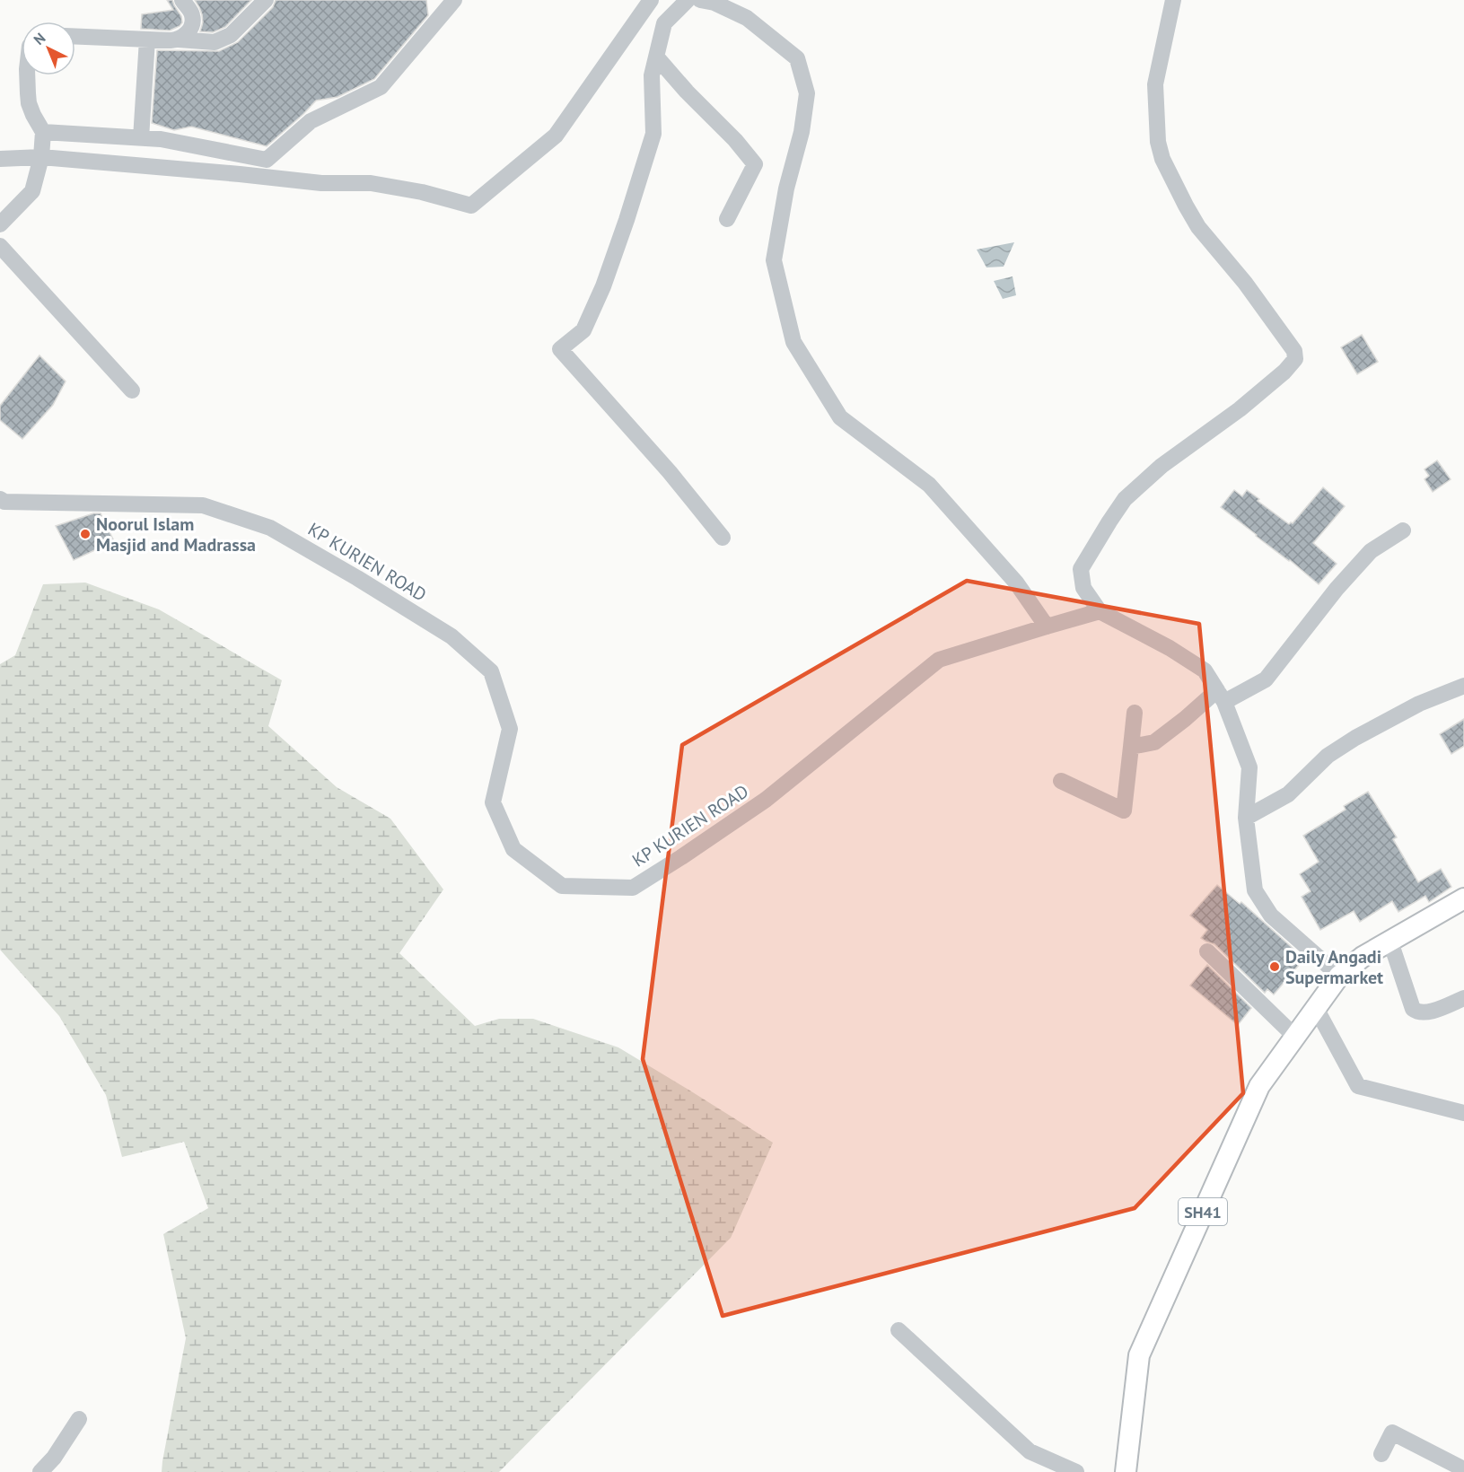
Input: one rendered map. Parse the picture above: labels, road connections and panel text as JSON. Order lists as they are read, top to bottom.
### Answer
{
  "streets": {
    "main road": ["SH41"],
    "street": ["KP KURIEN ROAD"]
  },
  "places": ["Noorul Islam Masjid and Madrassa", "Daily Angadi Supermarket"],
  "north": "top left"
}
